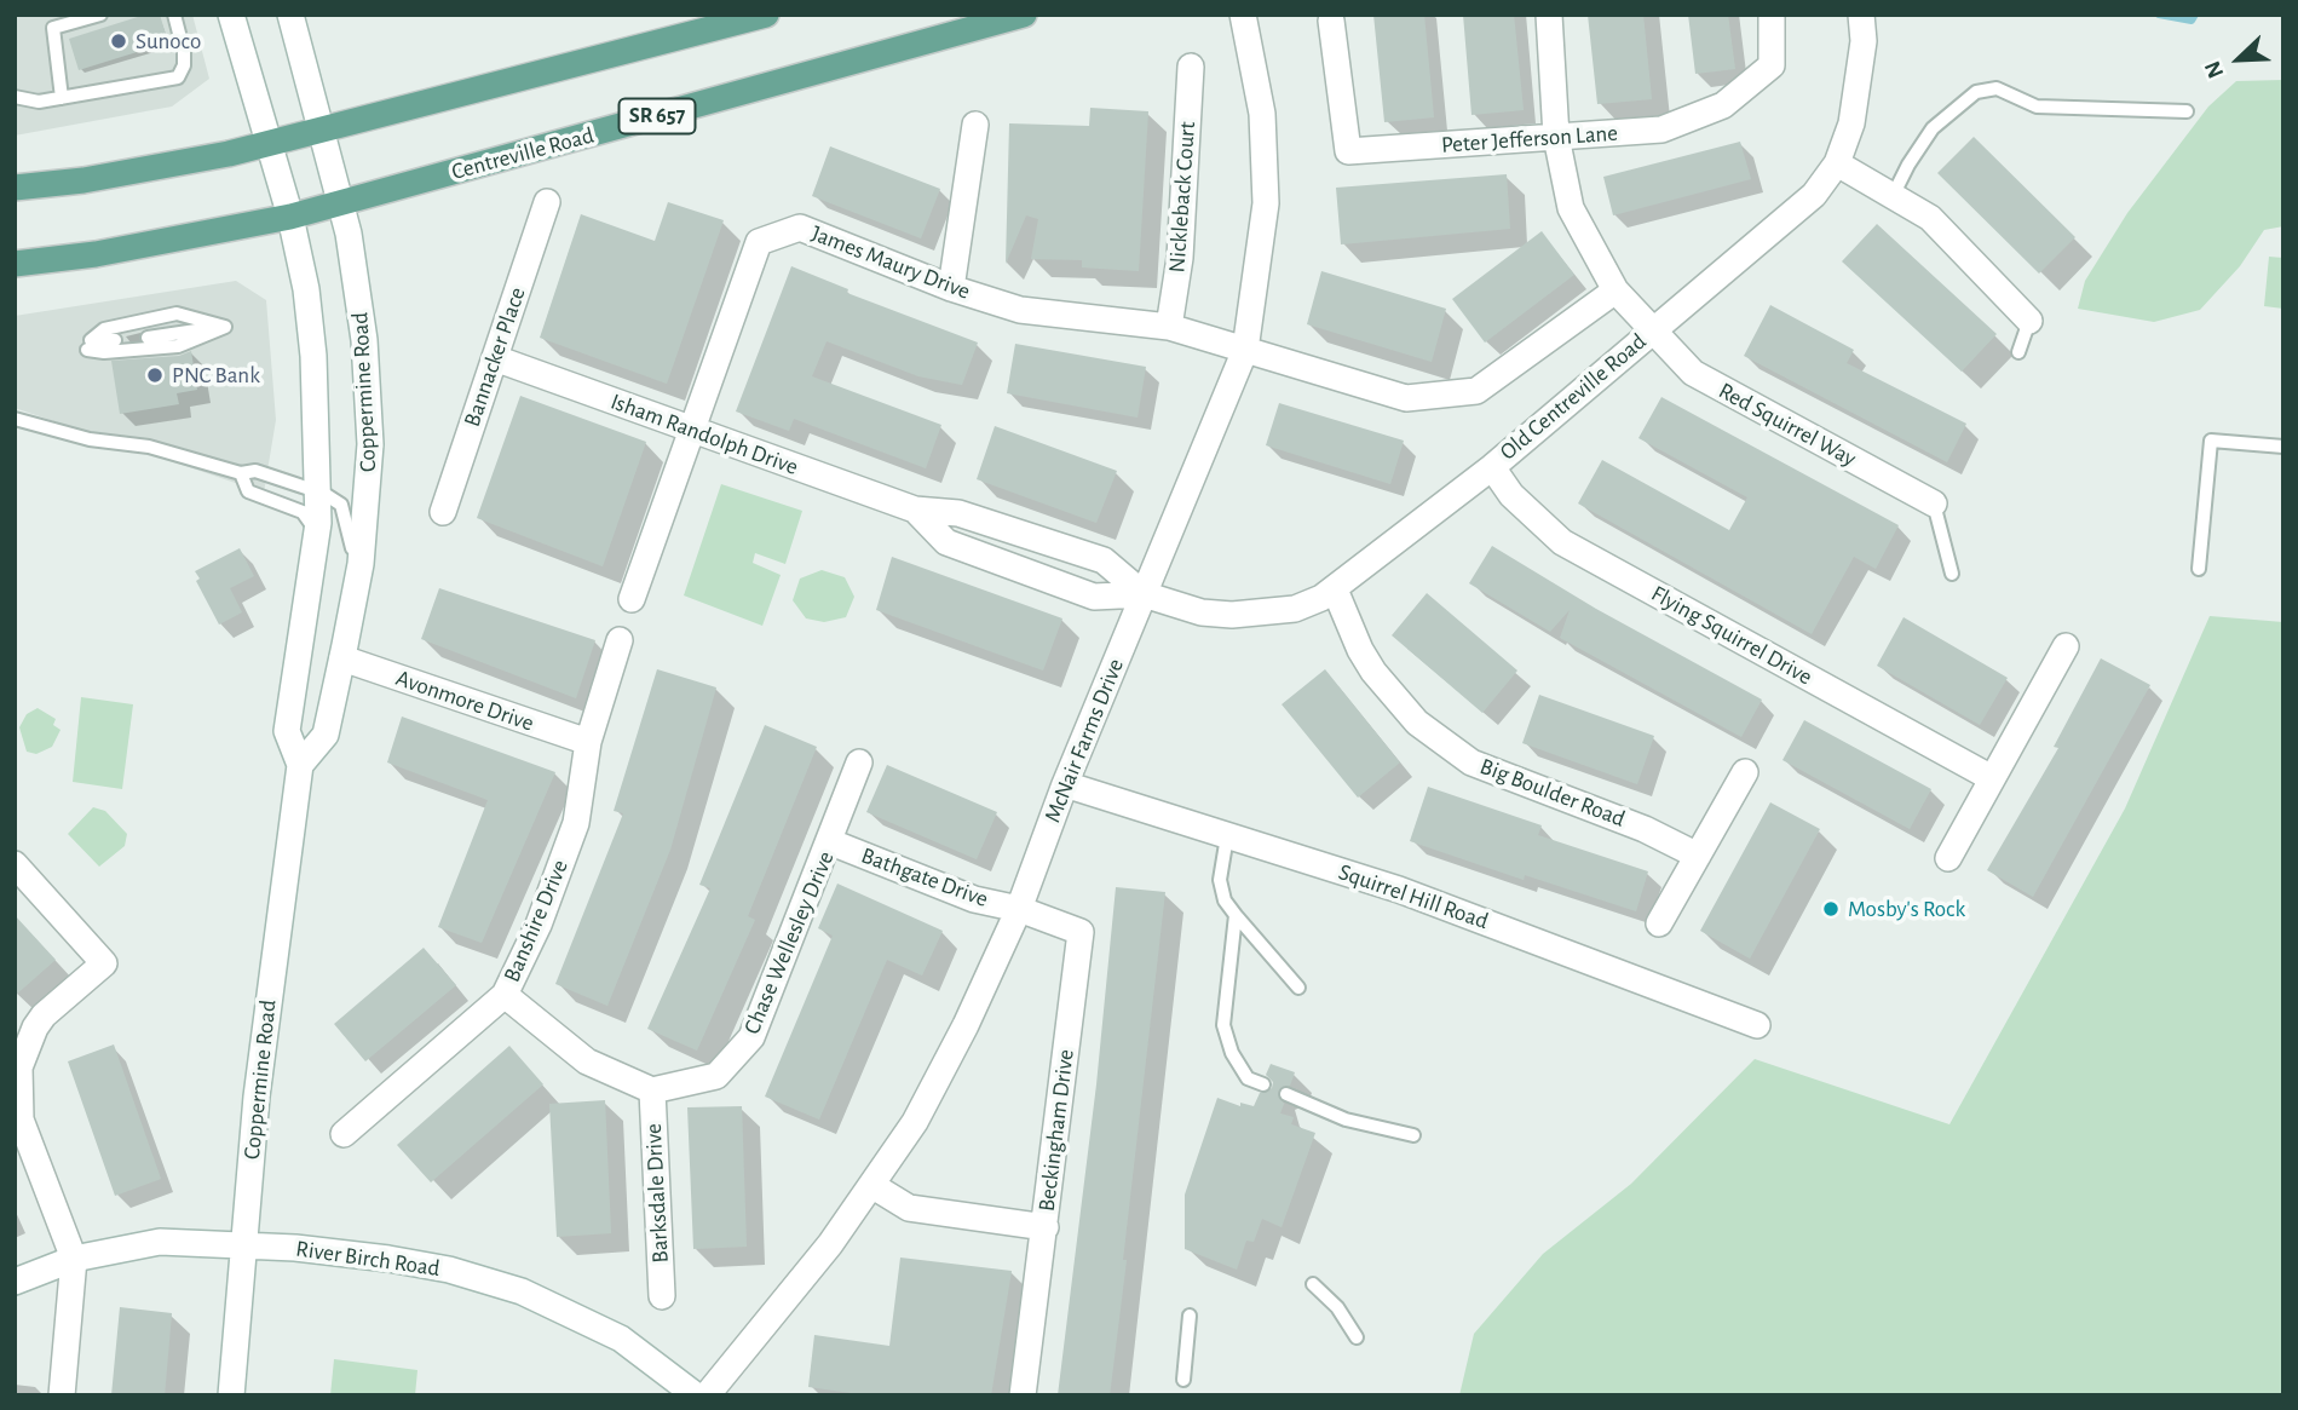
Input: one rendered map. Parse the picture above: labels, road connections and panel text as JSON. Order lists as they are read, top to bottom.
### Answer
{
  "streets": {
    "main road": ["SR 657", "Centreville Road"],
    "street": [
      "Peter Jefferson Lane",
      "Nickleback Court",
      "James Maury Drive",
      "Bannacker Place",
      "Coppermine Road",
      "Old Centreville Road",
      "Red Squirrel Way",
      "Isham Randolph Drive",
      "Flying Squirrel Drive",
      "Avonmore Drive",
      "McNair Farms Drive",
      "Big Boulder Road",
      "Bathgate Drive",
      "Squirrel Hill Road",
      "Banshire Drive",
      "Chase Wellesley Drive",
      "Beckingham Drive",
      "Barksdale Drive",
      "River Birch Road"
    ]
  },
  "crossings": [
    ["Peter Jefferson Lane", "Red Squirrel Way"],
    ["Centreville Road", "Coppermine Road"],
    ["Nickleback Court", "James Maury Drive"],
    ["James Maury Drive", "Red Squirrel Way"],
    ["James Maury Drive", "Isham Randolph Drive"],
    ["James Maury Drive", "McNair Farms Drive"],
    ["Bannacker Place", "Isham Randolph Drive"],
    ["Coppermine Road", "Avonmore Drive"],
    ["Coppermine Road", "River Birch Road"],
    ["Old Centreville Road", "Red Squirrel Way"],
    ["Old Centreville Road", "Isham Randolph Drive"],
    ["Old Centreville Road", "Flying Squirrel Drive"],
    ["Old Centreville Road", "McNair Farms Drive"],
    ["Old Centreville Road", "Big Boulder Road"],
    ["Isham Randolph Drive", "McNair Farms Drive"],
    ["Avonmore Drive", "Banshire Drive"],
    ["McNair Farms Drive", "Bathgate Drive"],
    ["McNair Farms Drive", "Squirrel Hill Road"],
    ["McNair Farms Drive", "Beckingham Drive"],
    ["Bathgate Drive", "Chase Wellesley Drive"],
    ["Bathgate Drive", "Beckingham Drive"],
    ["Chase Wellesley Drive", "Barksdale Drive"]
  ],
  "places": ["Sunoco", "PNC Bank", "Mosby's Rock"],
  "north": "bottom left"
}
